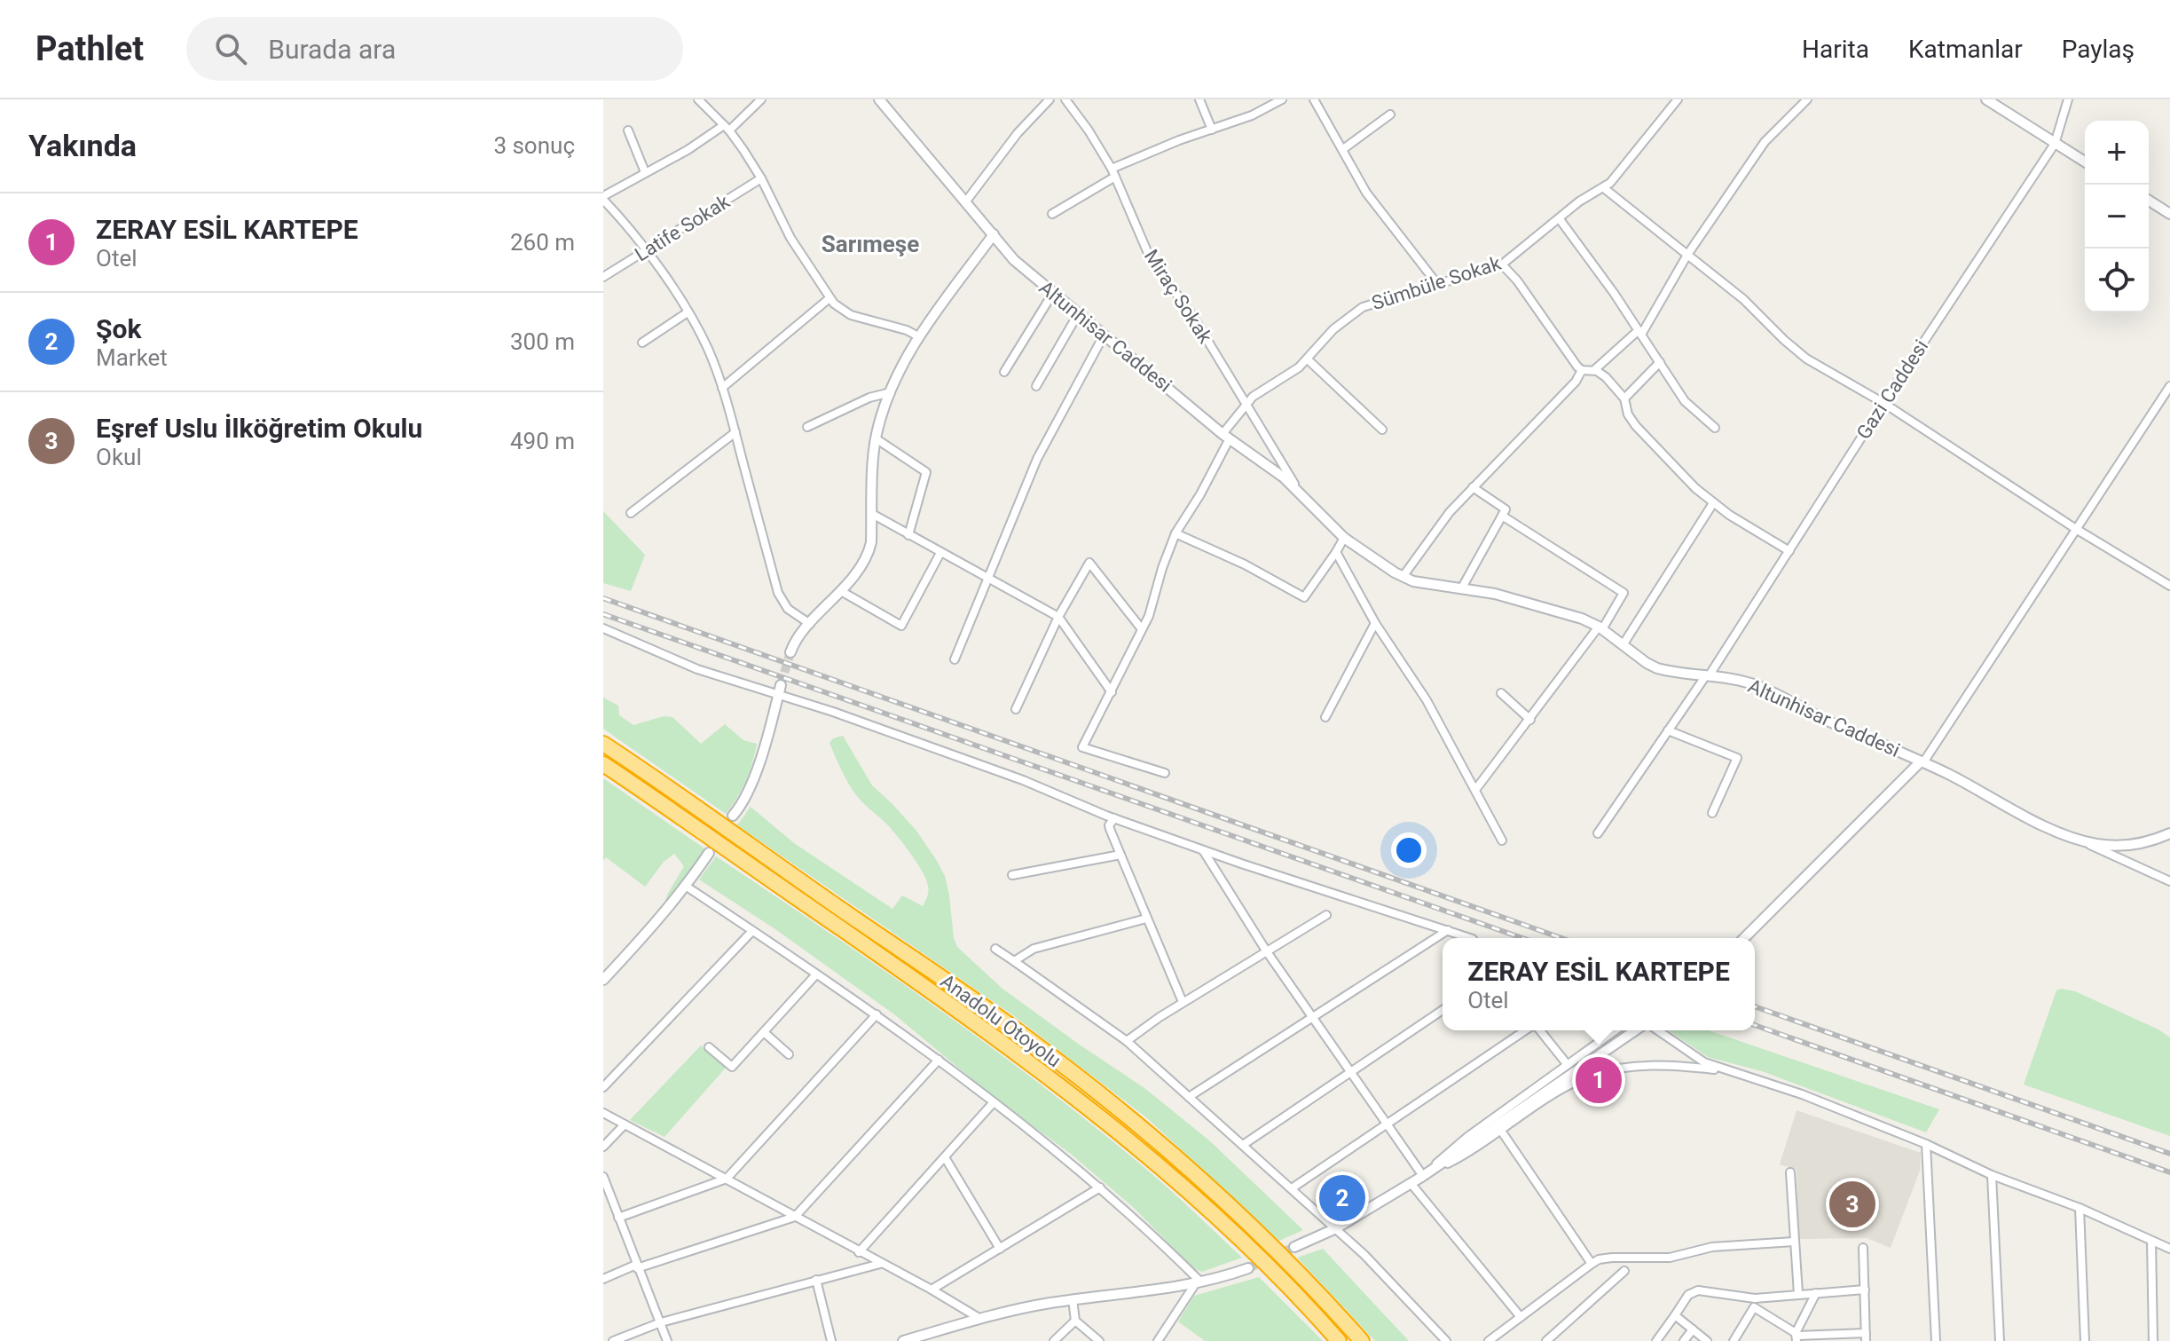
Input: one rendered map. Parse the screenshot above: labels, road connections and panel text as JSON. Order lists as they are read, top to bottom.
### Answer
{
  "streets": {
    "highway": ["Anadolu Otoyolu"],
    "street": [
      "Latife Sokak",
      "Sümbüle Sokak",
      "Miraç Sokak",
      "Altunhisar Caddesi",
      "Gazi Caddesi"
    ]
  },
  "crossings": [
    ["Sümbüle Sokak", "Miraç Sokak"],
    ["Sümbüle Sokak", "Altunhisar Caddesi"],
    ["Miraç Sokak", "Altunhisar Caddesi"],
    ["Altunhisar Caddesi", "Gazi Caddesi"]
  ],
  "districts": ["Sarımeşe"],
  "page": {
    "header": "Pathlet",
    "search": "Burada ara",
    "nav": ["Harita", "Katmanlar", "Paylaş"],
    "heading": ["Yakında", "3 sonuç"],
    "map_buttons": ["+", "−"],
    "list": [
      {
        "mark": "1",
        "name": "ZERAY ESİL KARTEPE",
        "note": "Otel",
        "value": "260 m"
      },
      {
        "mark": "2",
        "name": "Şok",
        "note": "Market",
        "value": "300 m"
      },
      {
        "mark": "3",
        "name": "Eşref Uslu İlköğretim Okulu",
        "note": "Okul",
        "value": "490 m"
      }
    ],
    "popup": ["ZERAY ESİL KARTEPE", "Otel"],
    "pins": ["1", "2", "3"]
  }
}
